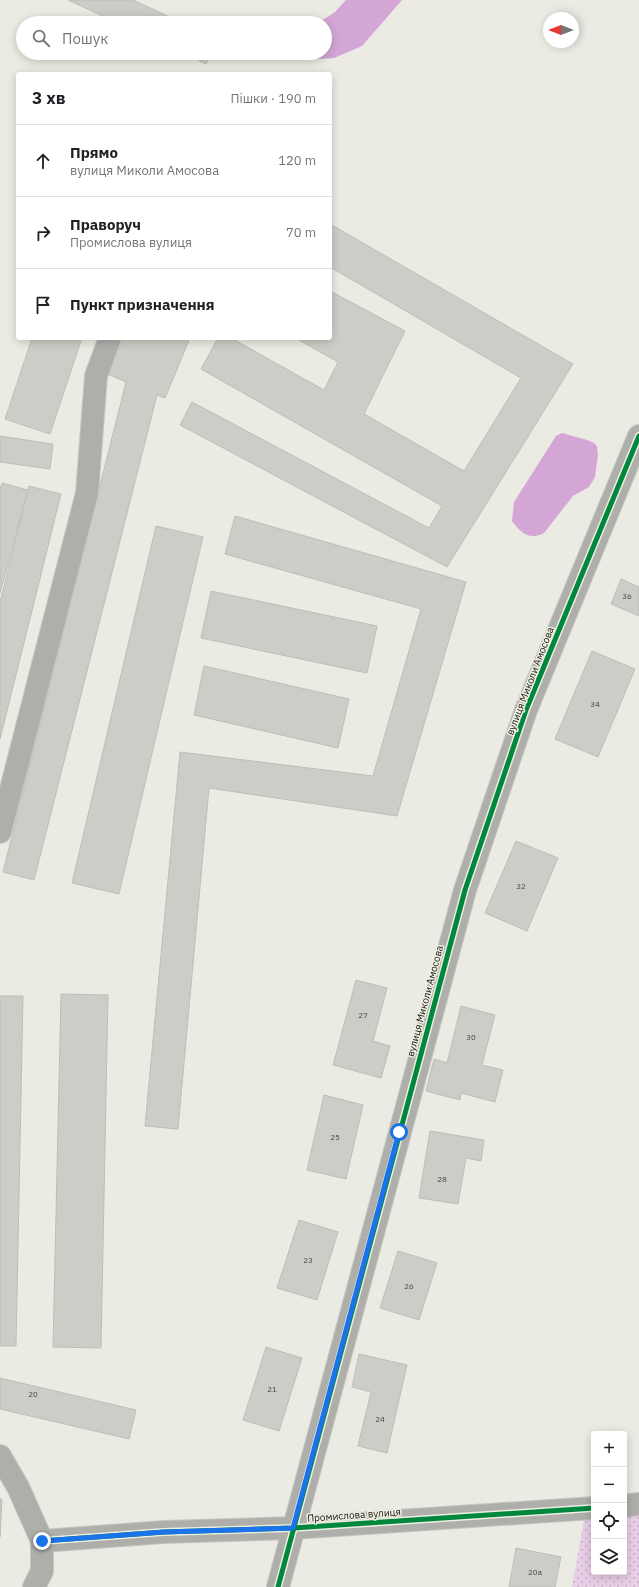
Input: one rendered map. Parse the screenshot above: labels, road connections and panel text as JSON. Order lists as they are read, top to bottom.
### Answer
{
  "streets": {
    "street": ["вулиця Миколи Амосова", "Промислова вулиця"]
  },
  "crossings": [
    ["вулиця Миколи Амосова", "Промислова вулиця"]
  ],
  "house_numbers": [
    "36",
    "34",
    "32",
    "27",
    "30",
    "25",
    "28",
    "23",
    "26",
    "21",
    "20",
    "24",
    "20а"
  ],
  "north": "left",
  "page": {
    "search": "Пошук",
    "heading": ["3 хв", "Пішки · 190 m"],
    "list": [
      ["Прямо", "вулиця Миколи Амосова", "120 m"],
      ["Праворуч", "Промислова вулиця", "70 m"],
      "Пункт призначення"
    ],
    "map_buttons": ["+", "−"]
  }
}
